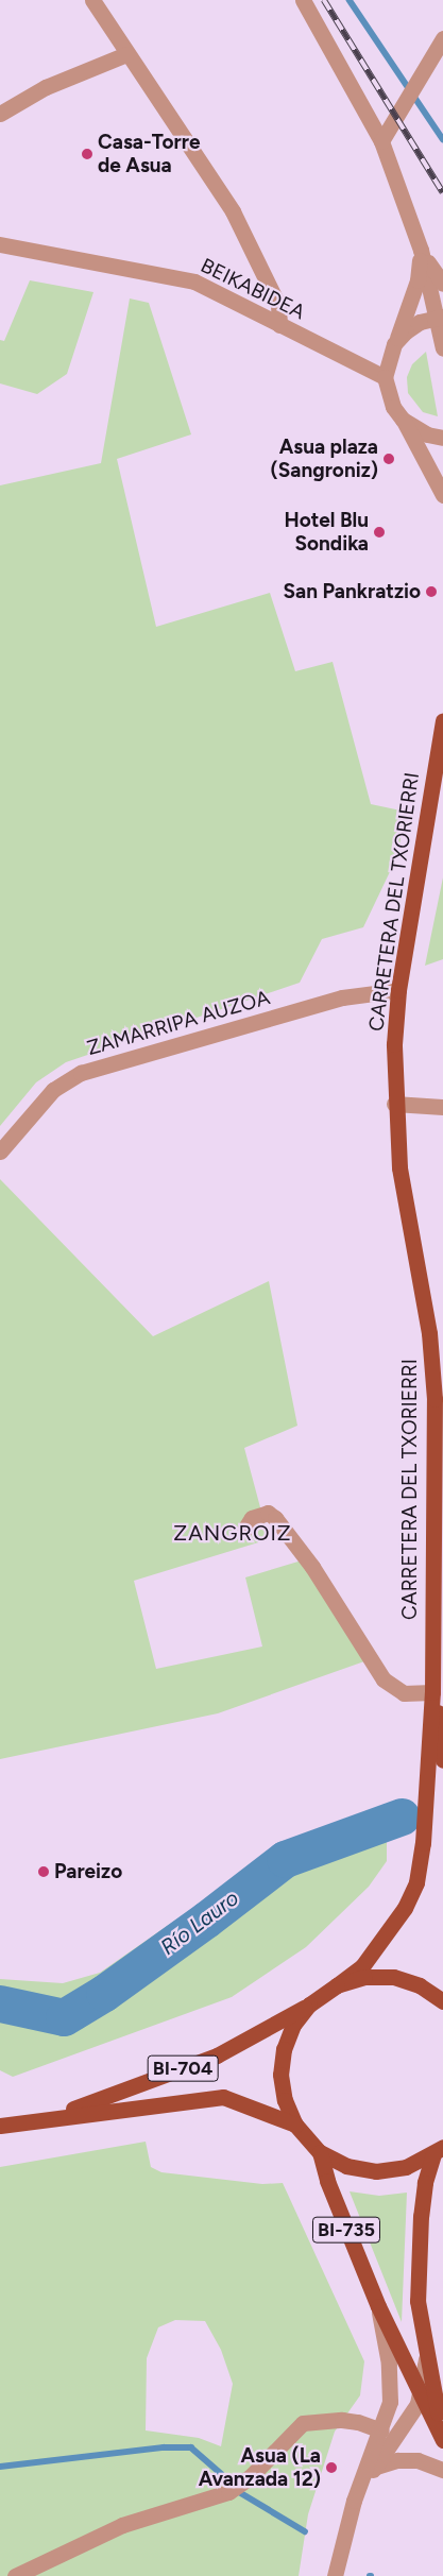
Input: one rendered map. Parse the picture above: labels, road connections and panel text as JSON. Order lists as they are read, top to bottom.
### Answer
{
  "streets": {
    "main road": ["CARRETERA DEL TXORIERRI", "BI-704", "BI-735"],
    "street": ["BEIKABIDEA", "ZAMARRIPA AUZOA"]
  },
  "crossings": [
    ["CARRETERA DEL TXORIERRI", "ZAMARRIPA AUZOA"],
    ["CARRETERA DEL TXORIERRI", "BI-735"],
    ["BI-704", "BI-735"]
  ],
  "districts": ["ZANGROIZ"],
  "water": ["Río Lauro"],
  "places": [
    "Casa-Torre de Asua",
    "Asua plaza (Sangroniz)",
    "Hotel Blu Sondika",
    "San Pankratzio",
    "Pareizo",
    "Asua (La Avanzada 12)"
  ]
}
